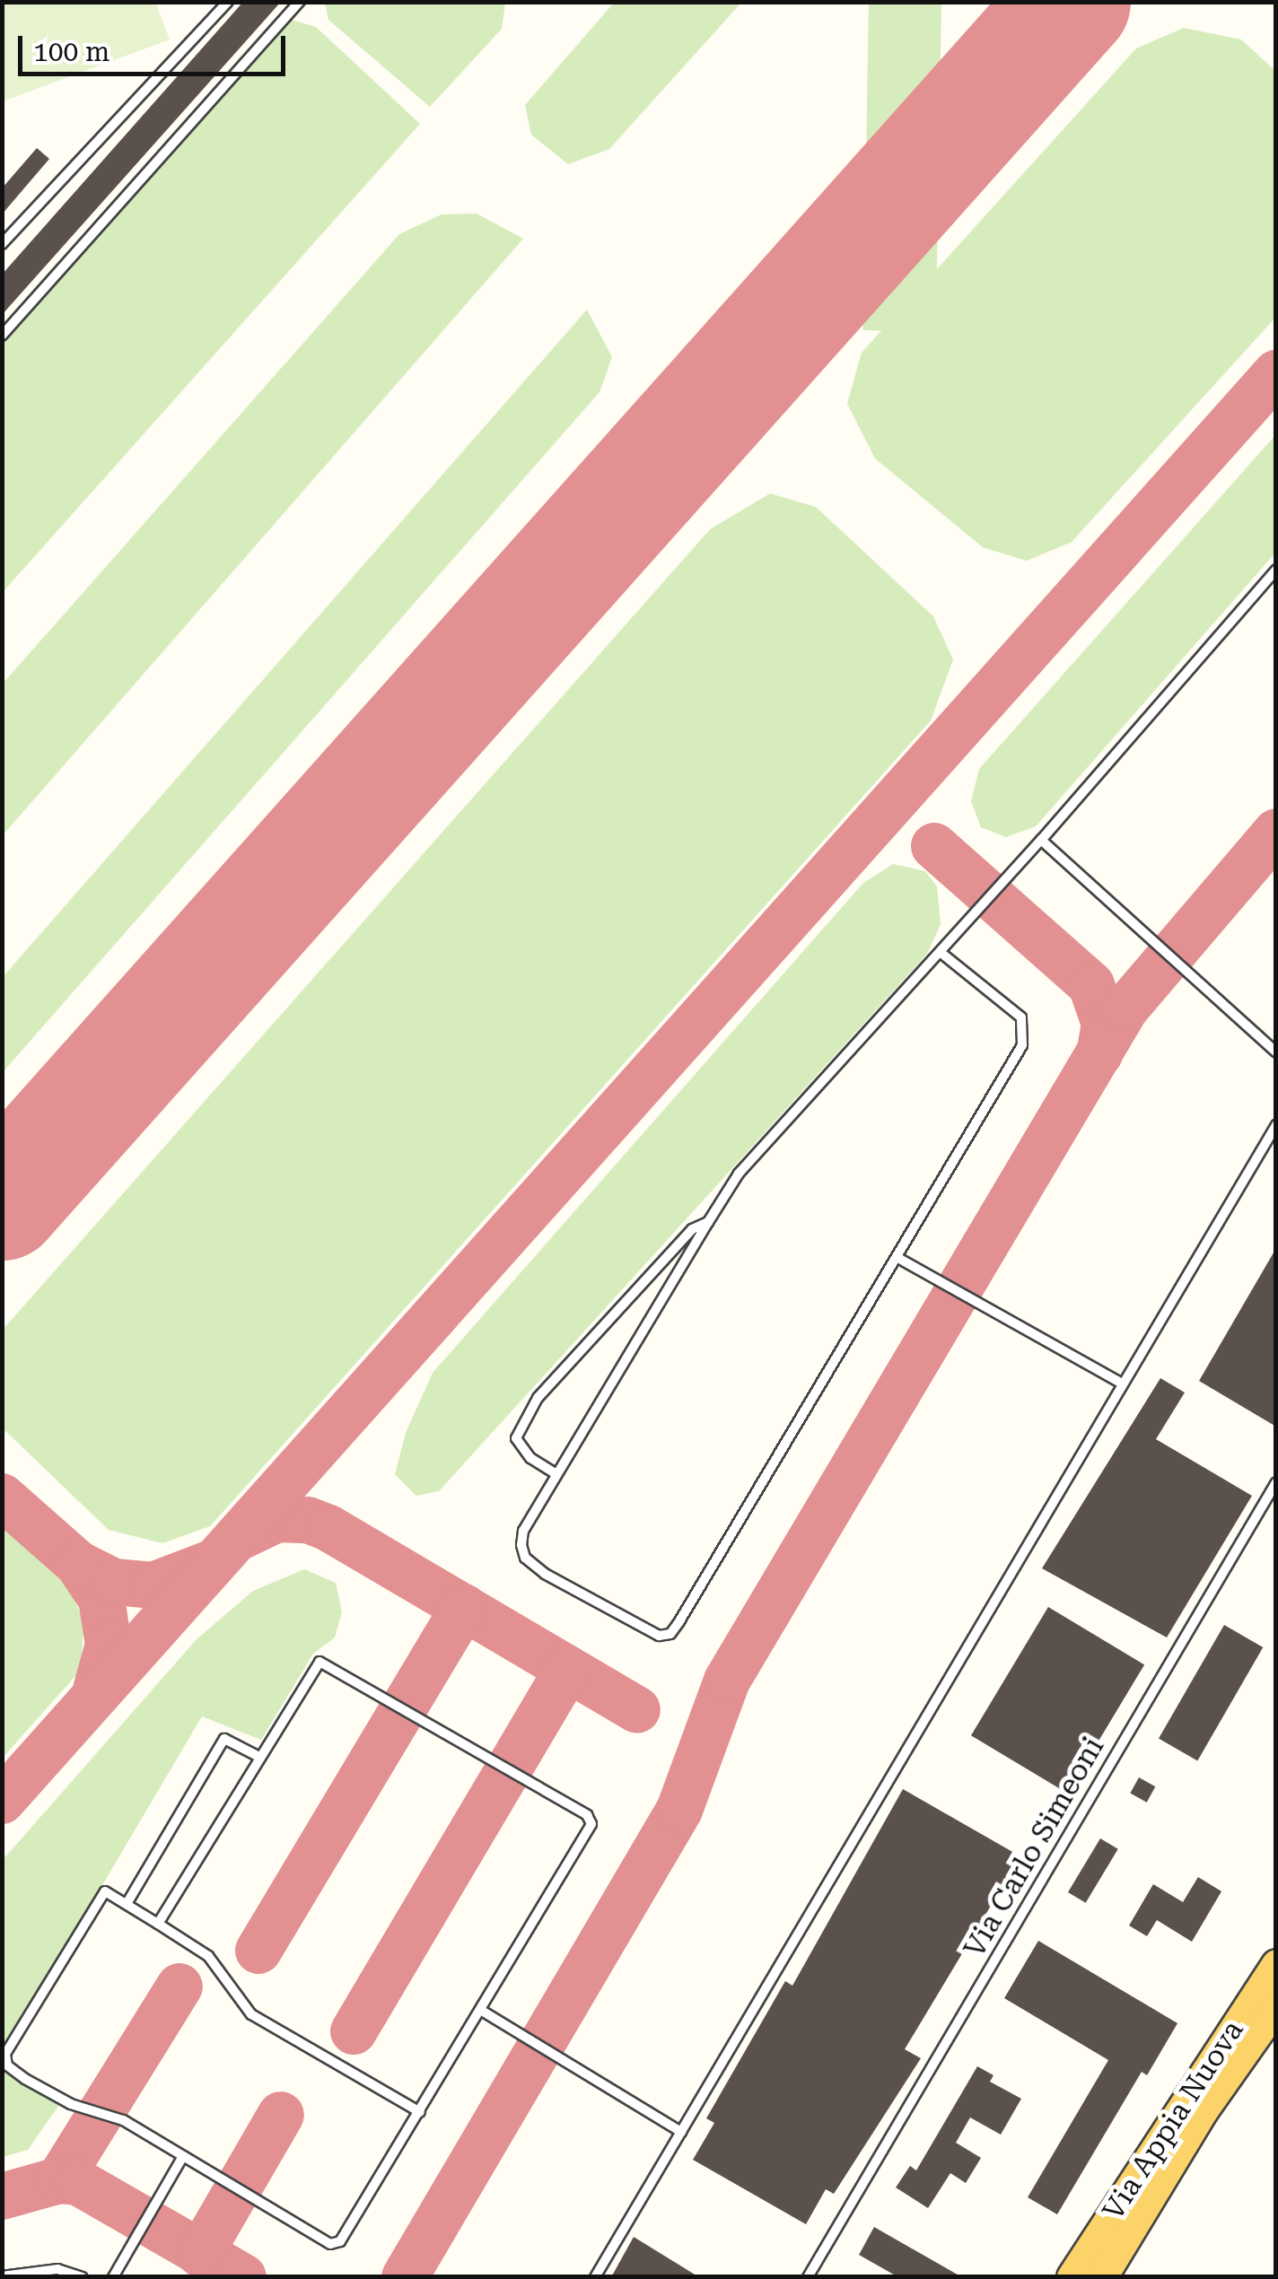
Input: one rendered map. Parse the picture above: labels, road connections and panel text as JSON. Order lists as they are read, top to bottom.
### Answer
{
  "streets": {
    "main road": ["Via Appia Nuova"],
    "lane": ["Via Carlo Simeoni"]
  },
  "scale_bar": "100 m"
}
